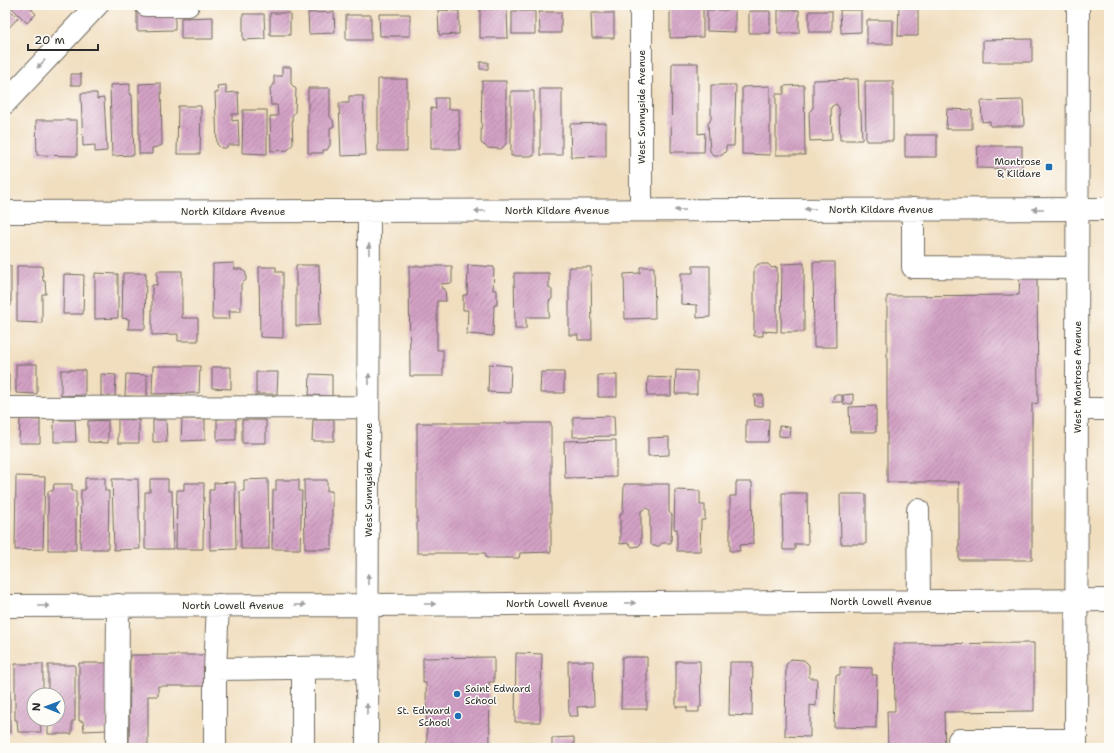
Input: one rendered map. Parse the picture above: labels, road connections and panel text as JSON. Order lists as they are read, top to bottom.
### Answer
{
  "streets": {
    "street": [
      "West Sunnyside Avenue",
      "North Kildare Avenue",
      "West Montrose Avenue",
      "North Lowell Avenue"
    ]
  },
  "crossings": [
    ["West Sunnyside Avenue", "North Kildare Avenue"],
    ["West Sunnyside Avenue", "North Lowell Avenue"],
    ["North Kildare Avenue", "West Montrose Avenue"],
    ["West Montrose Avenue", "North Lowell Avenue"]
  ],
  "one_way": ["North Kildare Avenue"],
  "places": {
    "transit": ["Montrose & Kildare"],
    "other": ["Saint Edward School", "St. Edward School"]
  },
  "scale_bar": "20 m",
  "north": "left"
}
